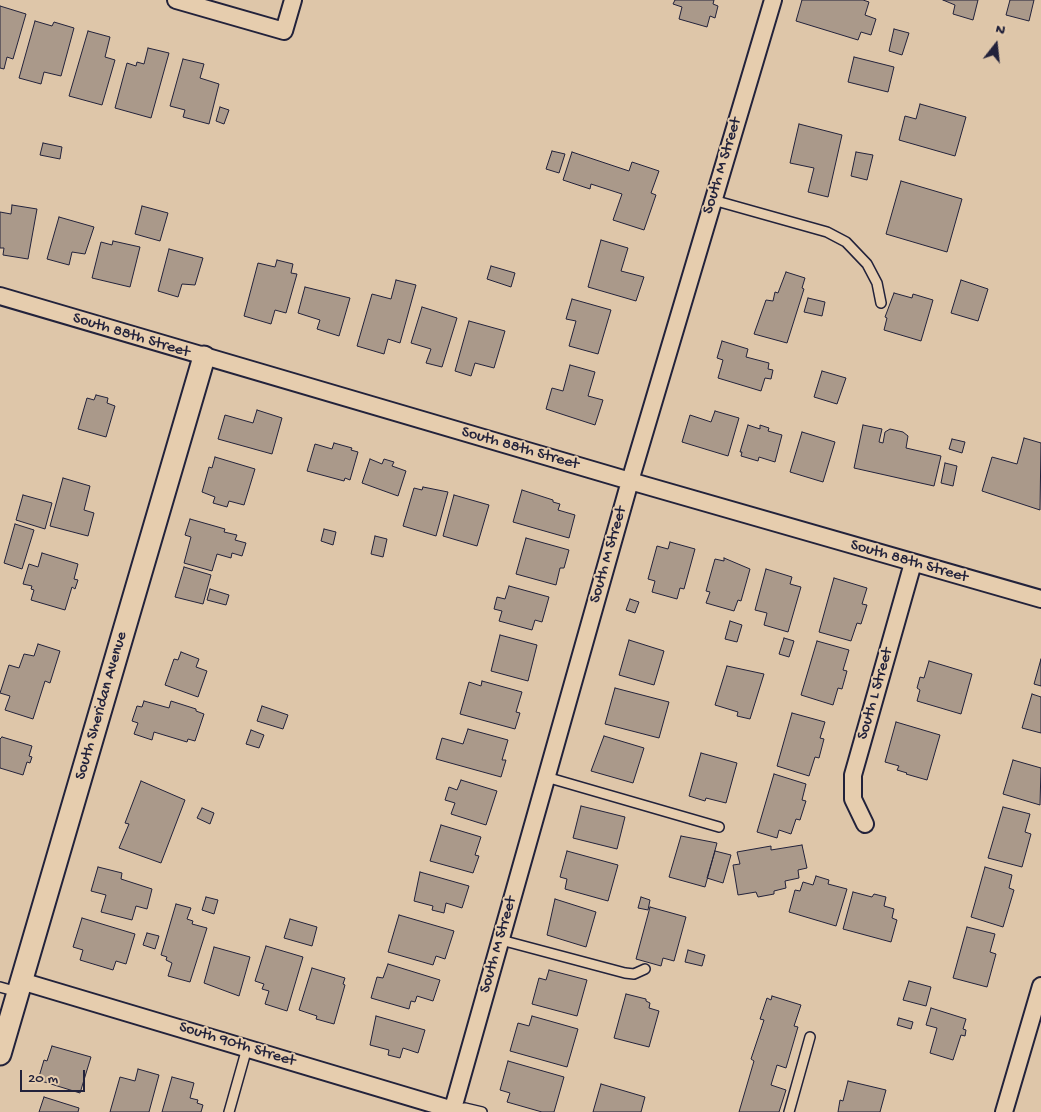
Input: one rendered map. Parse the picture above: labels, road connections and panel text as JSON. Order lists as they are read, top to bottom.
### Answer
{
  "streets": {
    "street": [
      "South M Street",
      "South 88th Street",
      "South L Street",
      "South Sheridan Avenue",
      "South 90th Street"
    ]
  },
  "crossings": [
    ["South M Street", "South 88th Street"],
    ["South M Street", "South 90th Street"],
    ["South 88th Street", "South L Street"],
    ["South 88th Street", "South Sheridan Avenue"],
    ["South Sheridan Avenue", "South 90th Street"]
  ],
  "scale_bar": "20 m",
  "north": "top"
}
